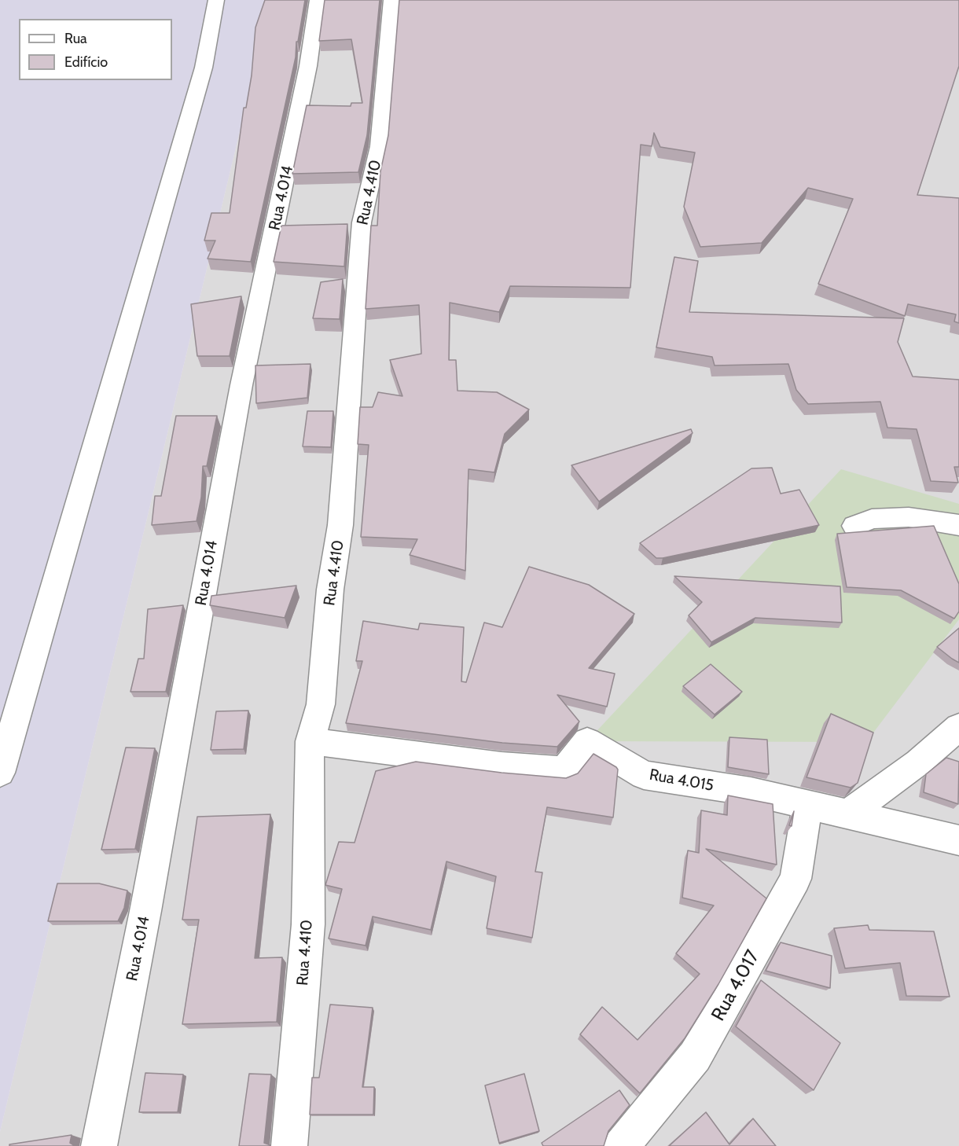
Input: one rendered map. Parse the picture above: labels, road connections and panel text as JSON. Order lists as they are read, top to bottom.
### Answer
{
  "streets": {
    "street": [
      "Rua 4.410",
      "Rua 4.014",
      "Rua 4.015",
      "Rua 4.017"
    ]
  },
  "crossings": [
    ["Rua 4.410", "Rua 4.015"],
    ["Rua 4.015", "Rua 4.017"]
  ],
  "legend": ["Rua", "Edifício"]
}
